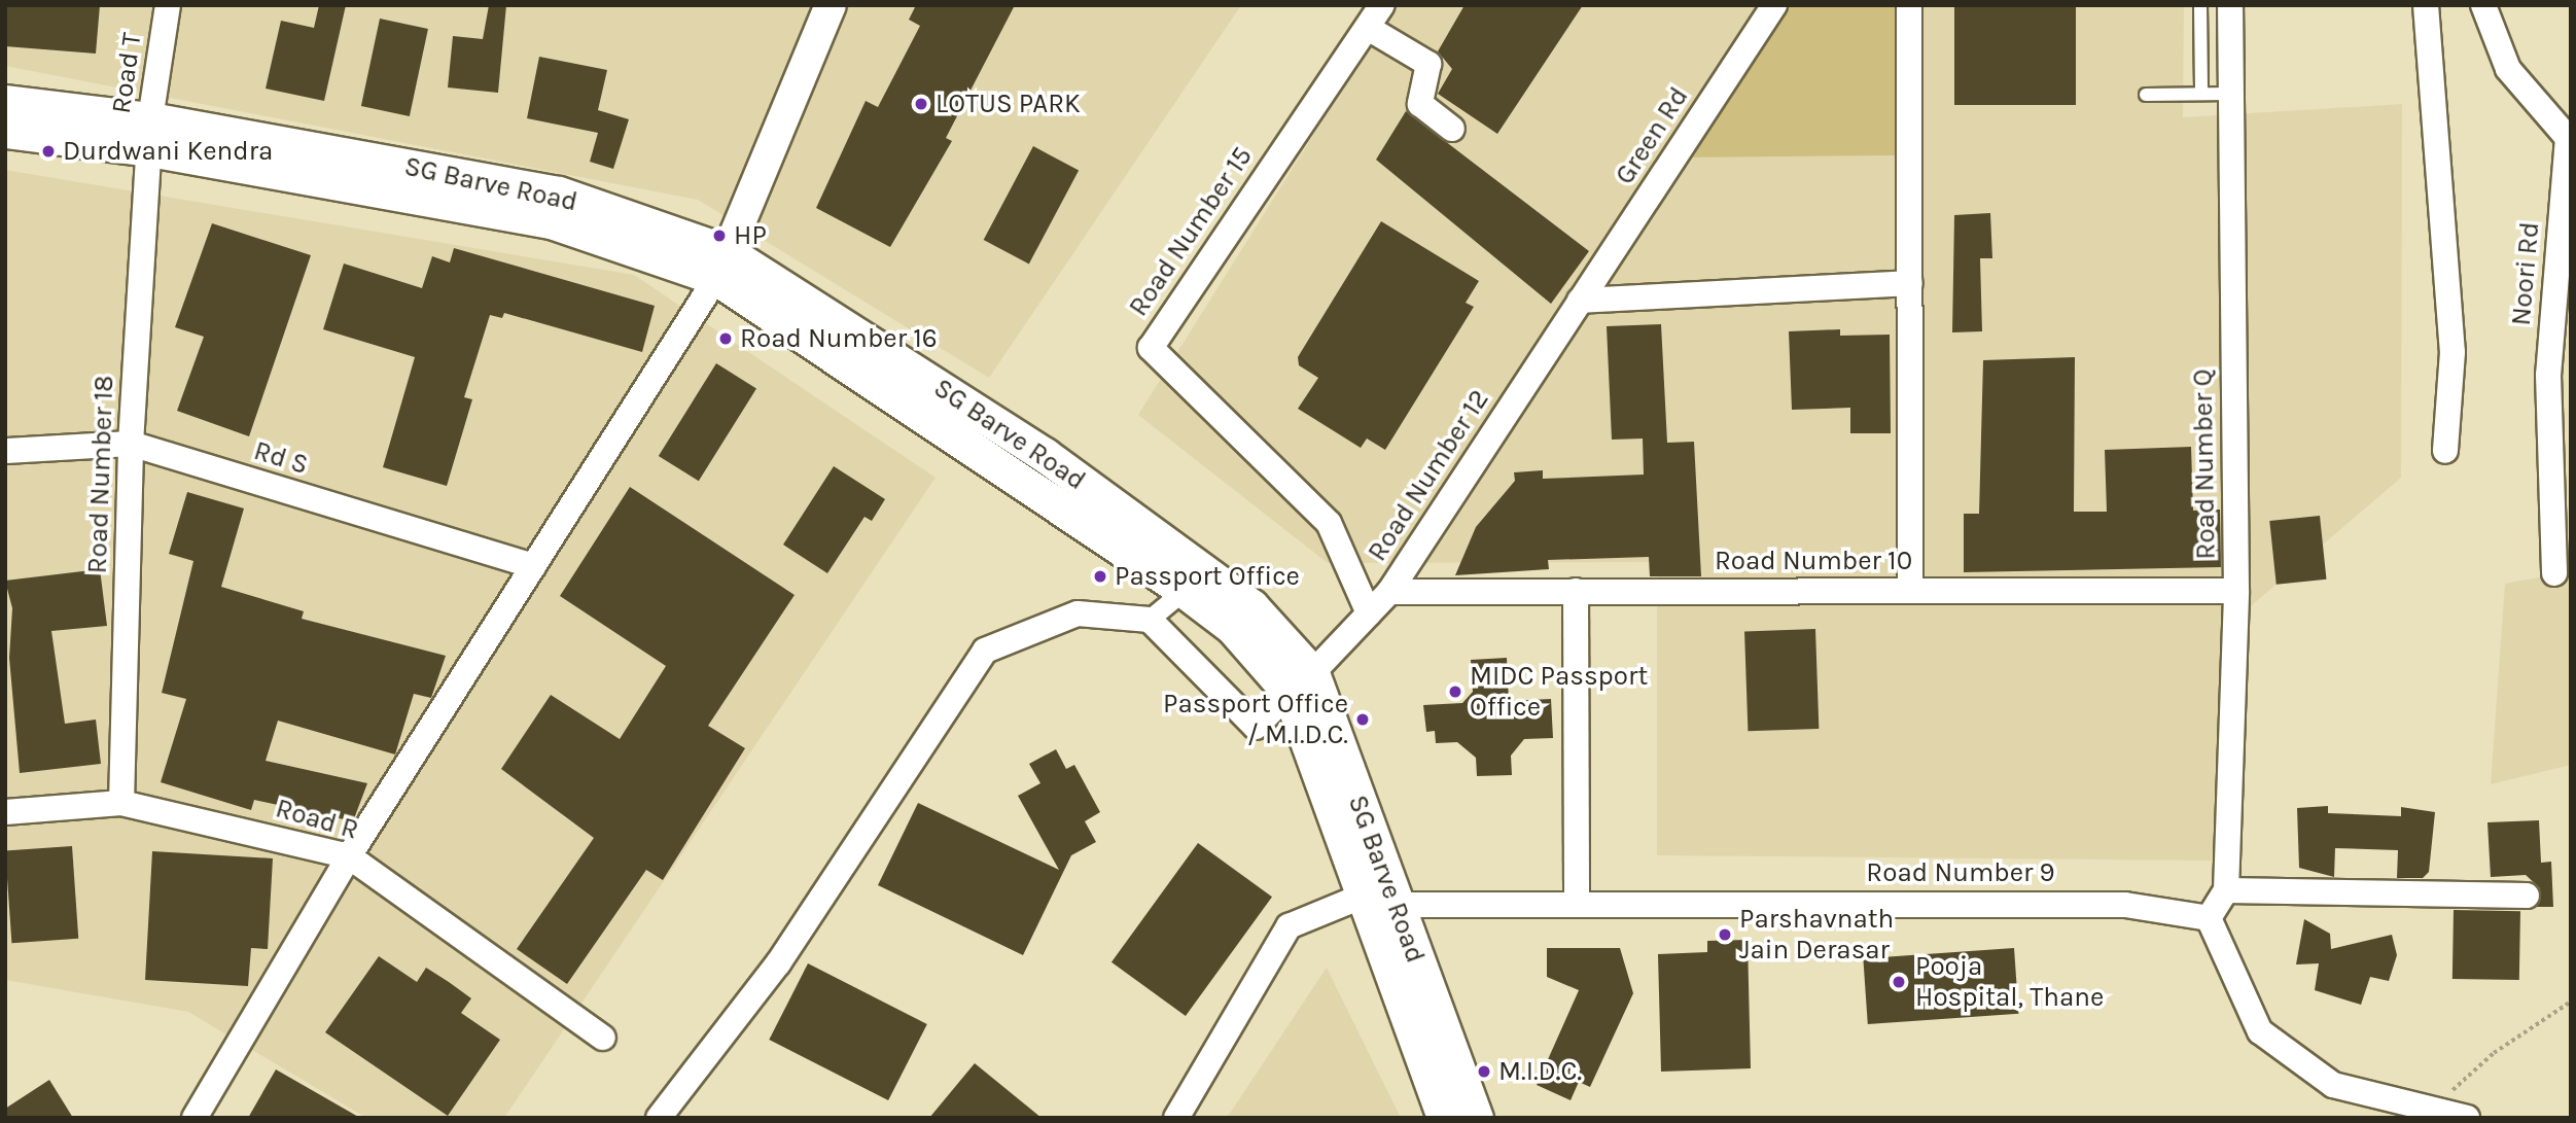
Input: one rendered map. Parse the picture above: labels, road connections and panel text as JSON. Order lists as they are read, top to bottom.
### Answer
{
  "streets": {
    "main road": ["SG Barve Road"],
    "street": [
      "Road T",
      "Green Rd",
      "Road Number 15",
      "Noori Rd",
      "Rd S",
      "Road Number Q",
      "Road Number 18",
      "Road Number 12",
      "Road Number 10",
      "Road R",
      "Road Number 9"
    ]
  },
  "crossings": [
    ["Road T", "SG Barve Road"],
    ["Road T", "Road Number 18"],
    ["Green Rd", "Road Number 12"],
    ["SG Barve Road", "Road Number 18"],
    ["SG Barve Road", "Road Number 12"],
    ["SG Barve Road", "Road Number 9"],
    ["Road Number 15", "Road Number 12"],
    ["Rd S", "Road Number 18"],
    ["Road Number Q", "Road Number 10"],
    ["Road Number 18", "Road R"],
    ["Road Number 12", "Road Number 10"]
  ],
  "places": [
    "LOTUS PARK",
    "Durdwani Kendra",
    "HP",
    "Road Number 16",
    "Passport Office",
    "MIDC Passport Office",
    "Passport Office / M.I.D.C.",
    "Parshavnath Jain Derasar",
    "Pooja Hospital, Thane",
    "M.I.D.C."
  ]
}
